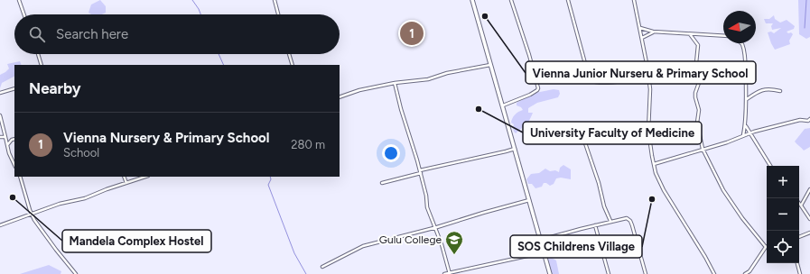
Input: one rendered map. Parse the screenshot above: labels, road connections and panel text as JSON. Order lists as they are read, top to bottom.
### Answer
{
  "places": {
    "other": [
      "Vienna Junior Nurseru & Primary School",
      "University Faculty of Medicine",
      "Mandela Complex Hostel",
      "SOS Childrens Village"
    ],
    "school or university": ["Gulu College"]
  },
  "north": "left",
  "page": {
    "search": "Search here",
    "pins": "1",
    "heading": "Nearby",
    "list": [
      {
        "mark": "1",
        "name": "Vienna Nursery & Primary School",
        "note": "School",
        "value": "280 m"
      }
    ],
    "map_buttons": ["+", "−"]
  }
}
